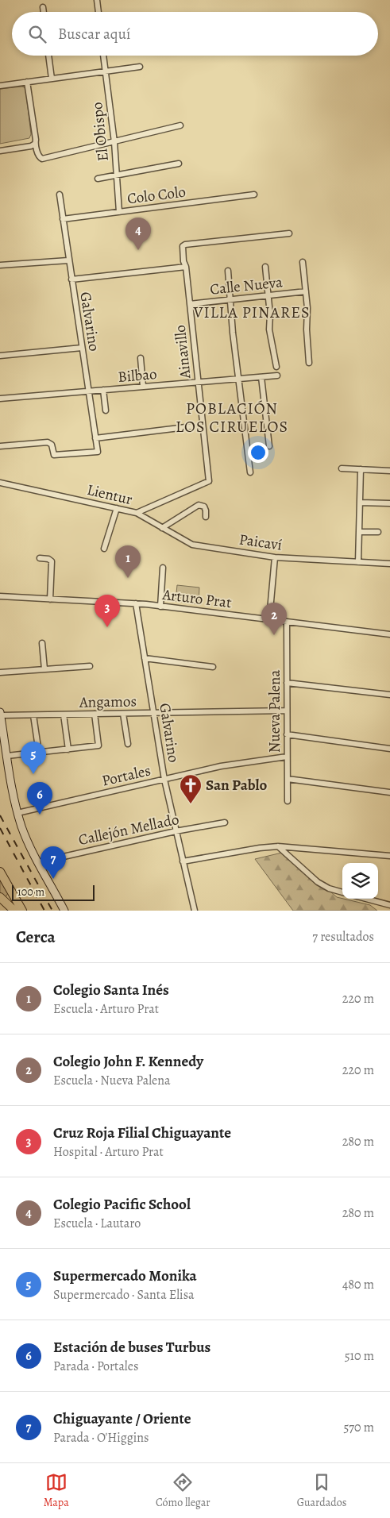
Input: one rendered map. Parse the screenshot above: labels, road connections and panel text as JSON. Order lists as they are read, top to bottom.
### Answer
{
  "streets": {
    "street": [
      "El Obispo",
      "Colo Colo",
      "Calle Nueva",
      "Galvarino",
      "Ainavillo",
      "Bilbao",
      "Lientur",
      "Paicaví",
      "Arturo Prat",
      "Angamos",
      "Nueva Palena",
      "Portales",
      "Callejón Mellado"
    ]
  },
  "crossings": [
    ["El Obispo", "Colo Colo"],
    ["Colo Colo", "Galvarino"],
    ["Calle Nueva", "Ainavillo"],
    ["Galvarino", "Bilbao"],
    ["Galvarino", "Arturo Prat"],
    ["Galvarino", "Angamos"],
    ["Galvarino", "Portales"],
    ["Galvarino", "Callejón Mellado"],
    ["Ainavillo", "Bilbao"],
    ["Ainavillo", "Lientur"],
    ["Lientur", "Paicaví"],
    ["Arturo Prat", "Nueva Palena"],
    ["Angamos", "Nueva Palena"],
    ["Nueva Palena", "Portales"]
  ],
  "districts": ["VILLA PINARES", "POBLACIÓN LOS CIRUELOS"],
  "places": {
    "church": ["San Pablo"]
  },
  "scale_bar": "100 m",
  "page": {
    "search": "Buscar aquí",
    "pins": [
      "4",
      "1",
      "3",
      "2",
      "5",
      "6",
      "7"
    ],
    "scale": "100 m",
    "heading": ["Cerca", "7 resultados"],
    "list": [
      {
        "mark": "1",
        "name": "Colegio Santa Inés",
        "note": "Escuela · Arturo Prat",
        "value": "220 m"
      },
      {
        "mark": "2",
        "name": "Colegio John F. Kennedy",
        "note": "Escuela · Nueva Palena",
        "value": "220 m"
      },
      {
        "mark": "3",
        "name": "Cruz Roja Filial Chiguayante",
        "note": "Hospital · Arturo Prat",
        "value": "280 m"
      },
      {
        "mark": "4",
        "name": "Colegio Pacific School",
        "note": "Escuela · Lautaro",
        "value": "280 m"
      },
      {
        "mark": "5",
        "name": "Supermercado Monika",
        "note": "Supermercado · Santa Elisa",
        "value": "480 m"
      },
      {
        "mark": "6",
        "name": "Estación de buses Turbus",
        "note": "Parada · Portales",
        "value": "510 m"
      },
      {
        "mark": "7",
        "name": "Chiguayante / Oriente",
        "note": "Parada · O'Higgins",
        "value": "570 m"
      }
    ],
    "nav": ["Mapa", "Cómo llegar", "Guardados"]
  }
}
